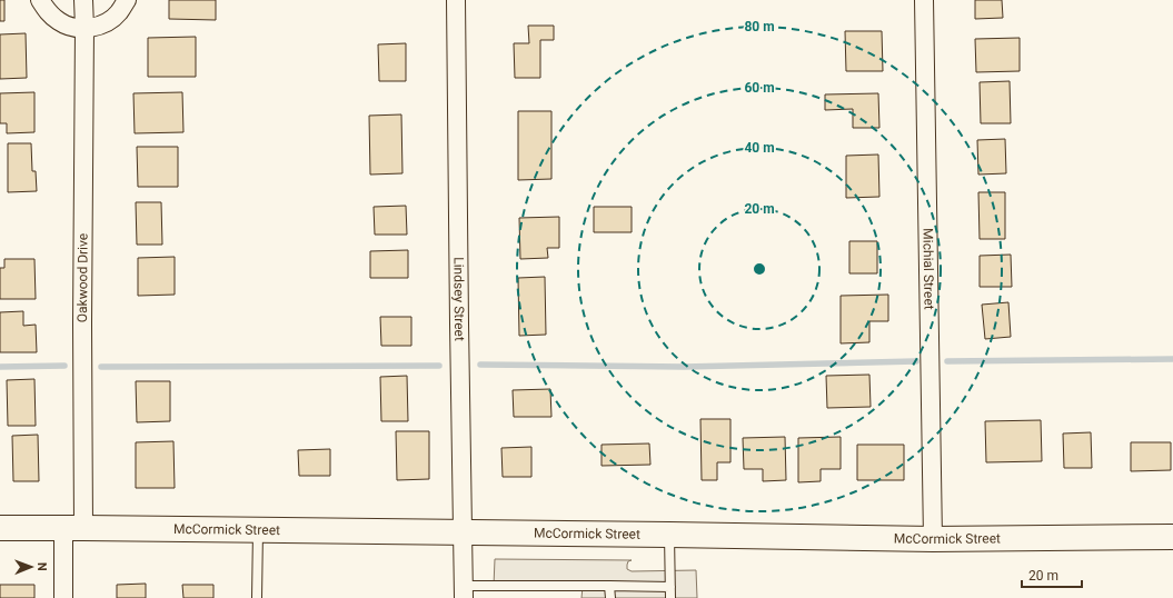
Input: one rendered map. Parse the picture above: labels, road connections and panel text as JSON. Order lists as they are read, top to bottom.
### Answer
{
  "streets": {
    "street": [
      "Michial Street",
      "Oakwood Drive",
      "Lindsey Street",
      "McCormick Street"
    ]
  },
  "crossings": [
    ["Michial Street", "McCormick Street"],
    ["Oakwood Drive", "McCormick Street"],
    ["Lindsey Street", "McCormick Street"]
  ],
  "scale_bar": "20 m",
  "north": "right",
  "rings": [
    "80 m",
    "60 m",
    "40 m",
    "20 m"
  ]
}
